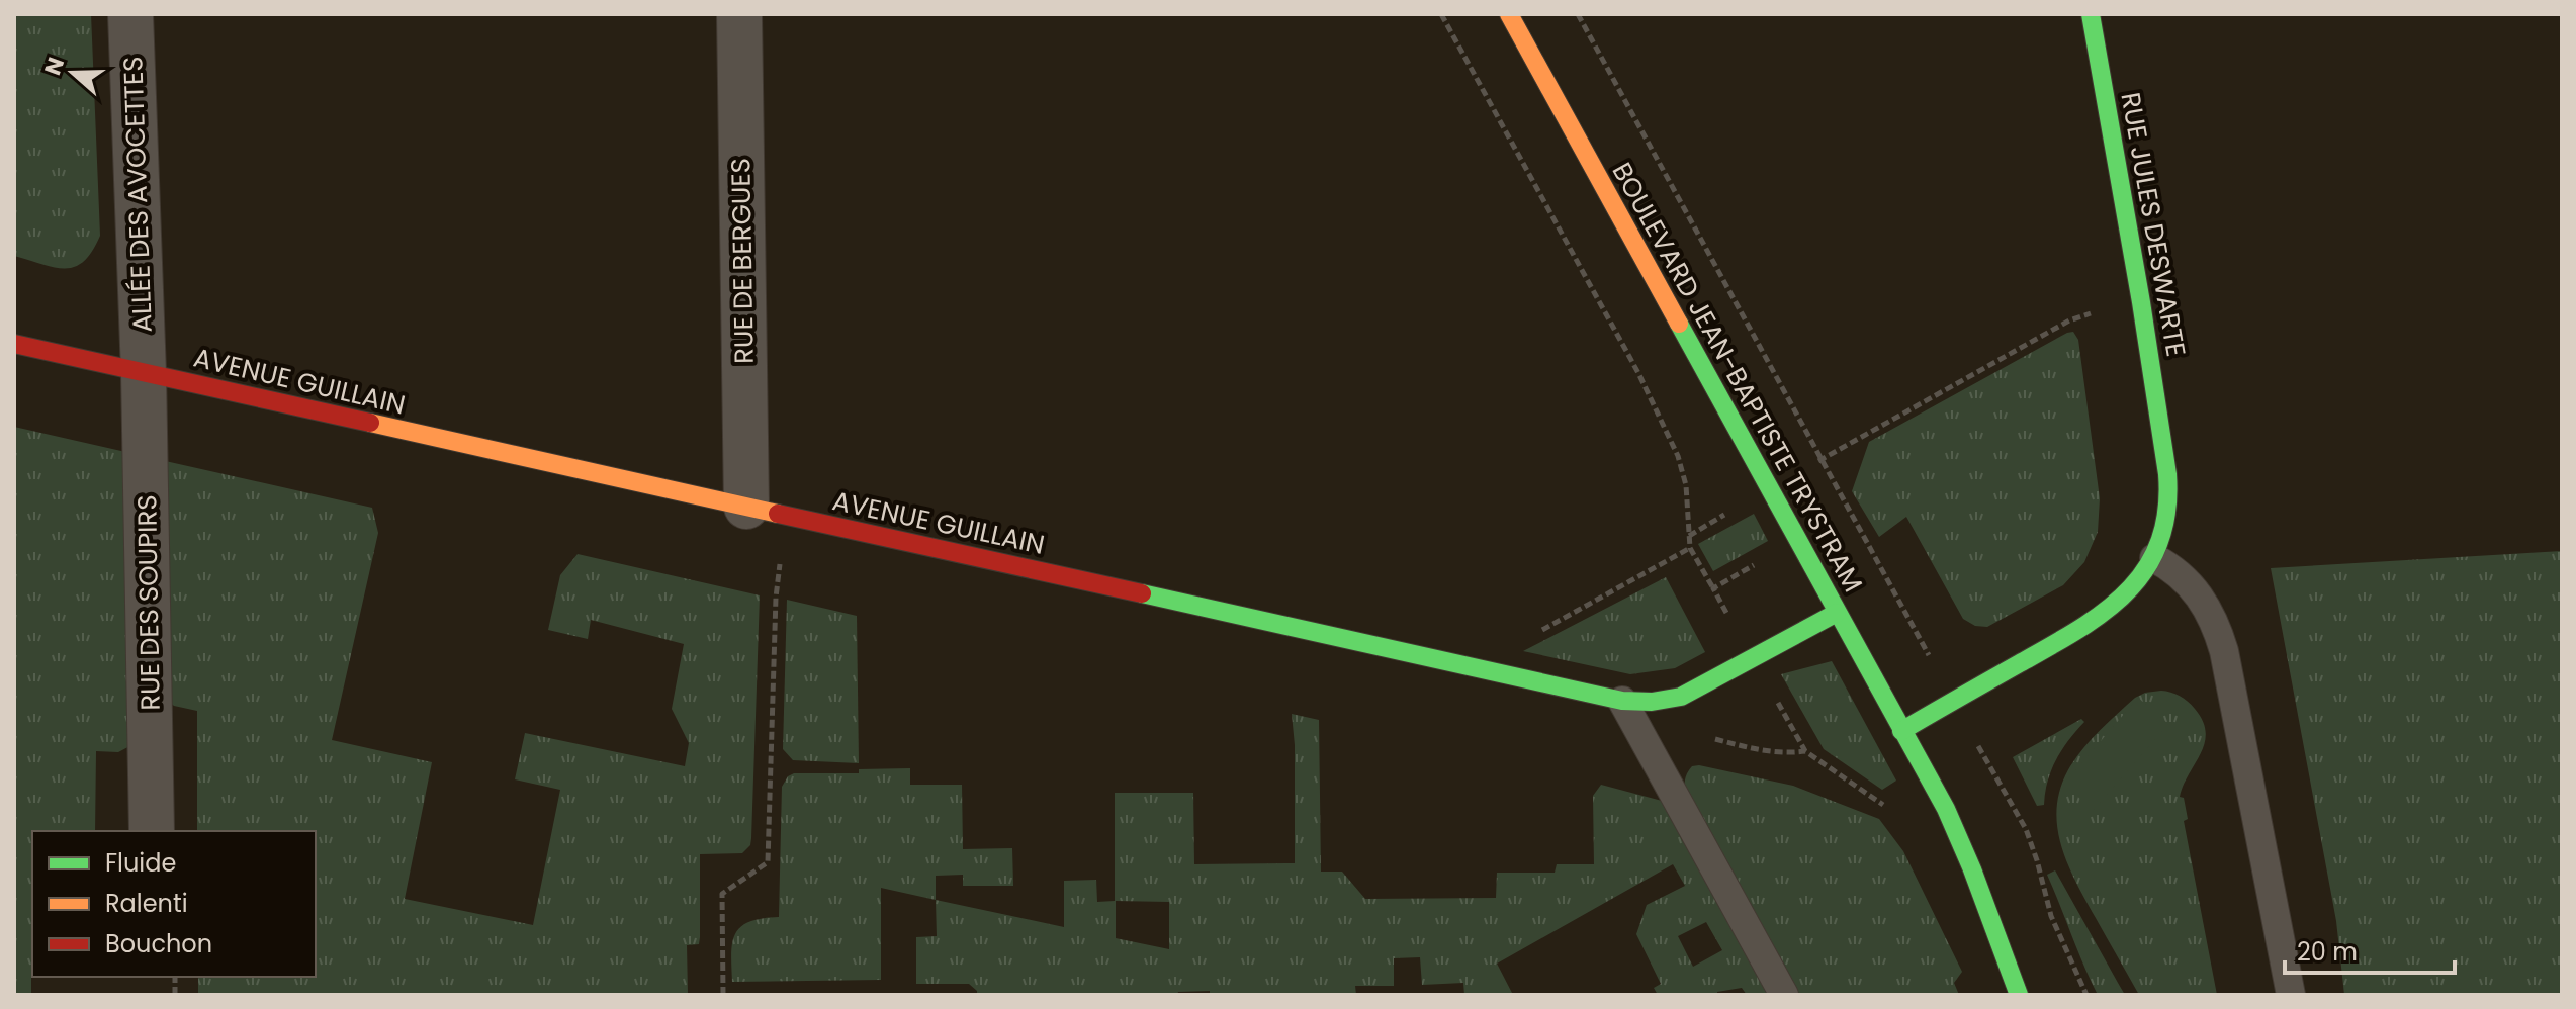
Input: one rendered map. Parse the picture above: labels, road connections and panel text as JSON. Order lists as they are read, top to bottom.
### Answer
{
  "streets": {
    "street": [
      "ALLÉE DES AVOCETTES",
      "RUE JULES DESWARTE",
      "RUE DE BERGUES",
      "BOULEVARD JEAN-BAPTISTE TRYSTRAM",
      "AVENUE GUILLAIN",
      "RUE DES SOUPIRS"
    ]
  },
  "crossings": [
    ["ALLÉE DES AVOCETTES", "AVENUE GUILLAIN"],
    ["ALLÉE DES AVOCETTES", "RUE DES SOUPIRS"],
    ["RUE DE BERGUES", "AVENUE GUILLAIN"],
    ["BOULEVARD JEAN-BAPTISTE TRYSTRAM", "AVENUE GUILLAIN"],
    ["AVENUE GUILLAIN", "RUE DES SOUPIRS"]
  ],
  "legend": ["Fluide", "Ralenti", "Bouchon"],
  "scale_bar": "20 m",
  "north": "left"
}
